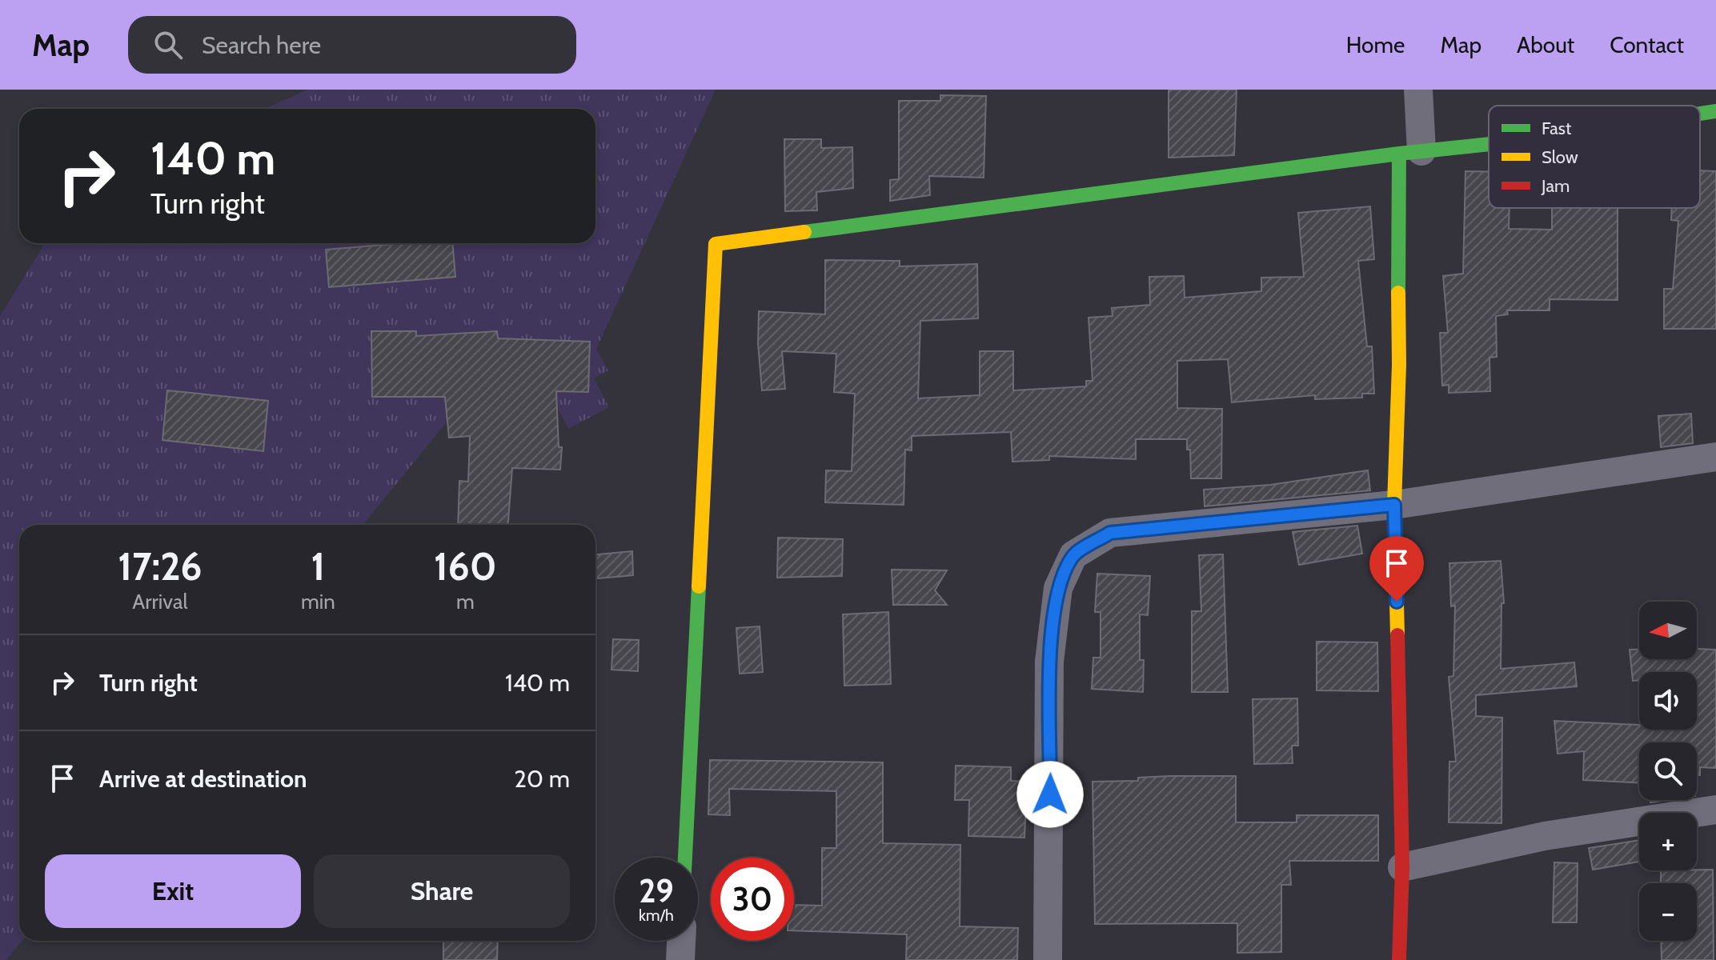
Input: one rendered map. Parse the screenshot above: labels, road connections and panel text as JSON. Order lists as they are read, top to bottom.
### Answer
{
  "legend": ["Fast", "Slow", "Jam"],
  "north": "left",
  "page": {
    "header": "Map",
    "search": "Search here",
    "nav": [
      "Home",
      "Map",
      "About",
      "Contact"
    ],
    "turn": ["140 m", "Turn right"],
    "eta": [
      "17:26",
      "Arrival",
      "1",
      "min",
      "160",
      "m"
    ],
    "map_buttons": ["+", "−"],
    "list": [
      {
        "name": "Turn right",
        "value": "140 m"
      },
      {
        "name": "Arrive at destination",
        "value": "20 m"
      }
    ],
    "buttons": ["Exit", "Share"],
    "speed": "29 km/h",
    "limit": "30"
  }
}
